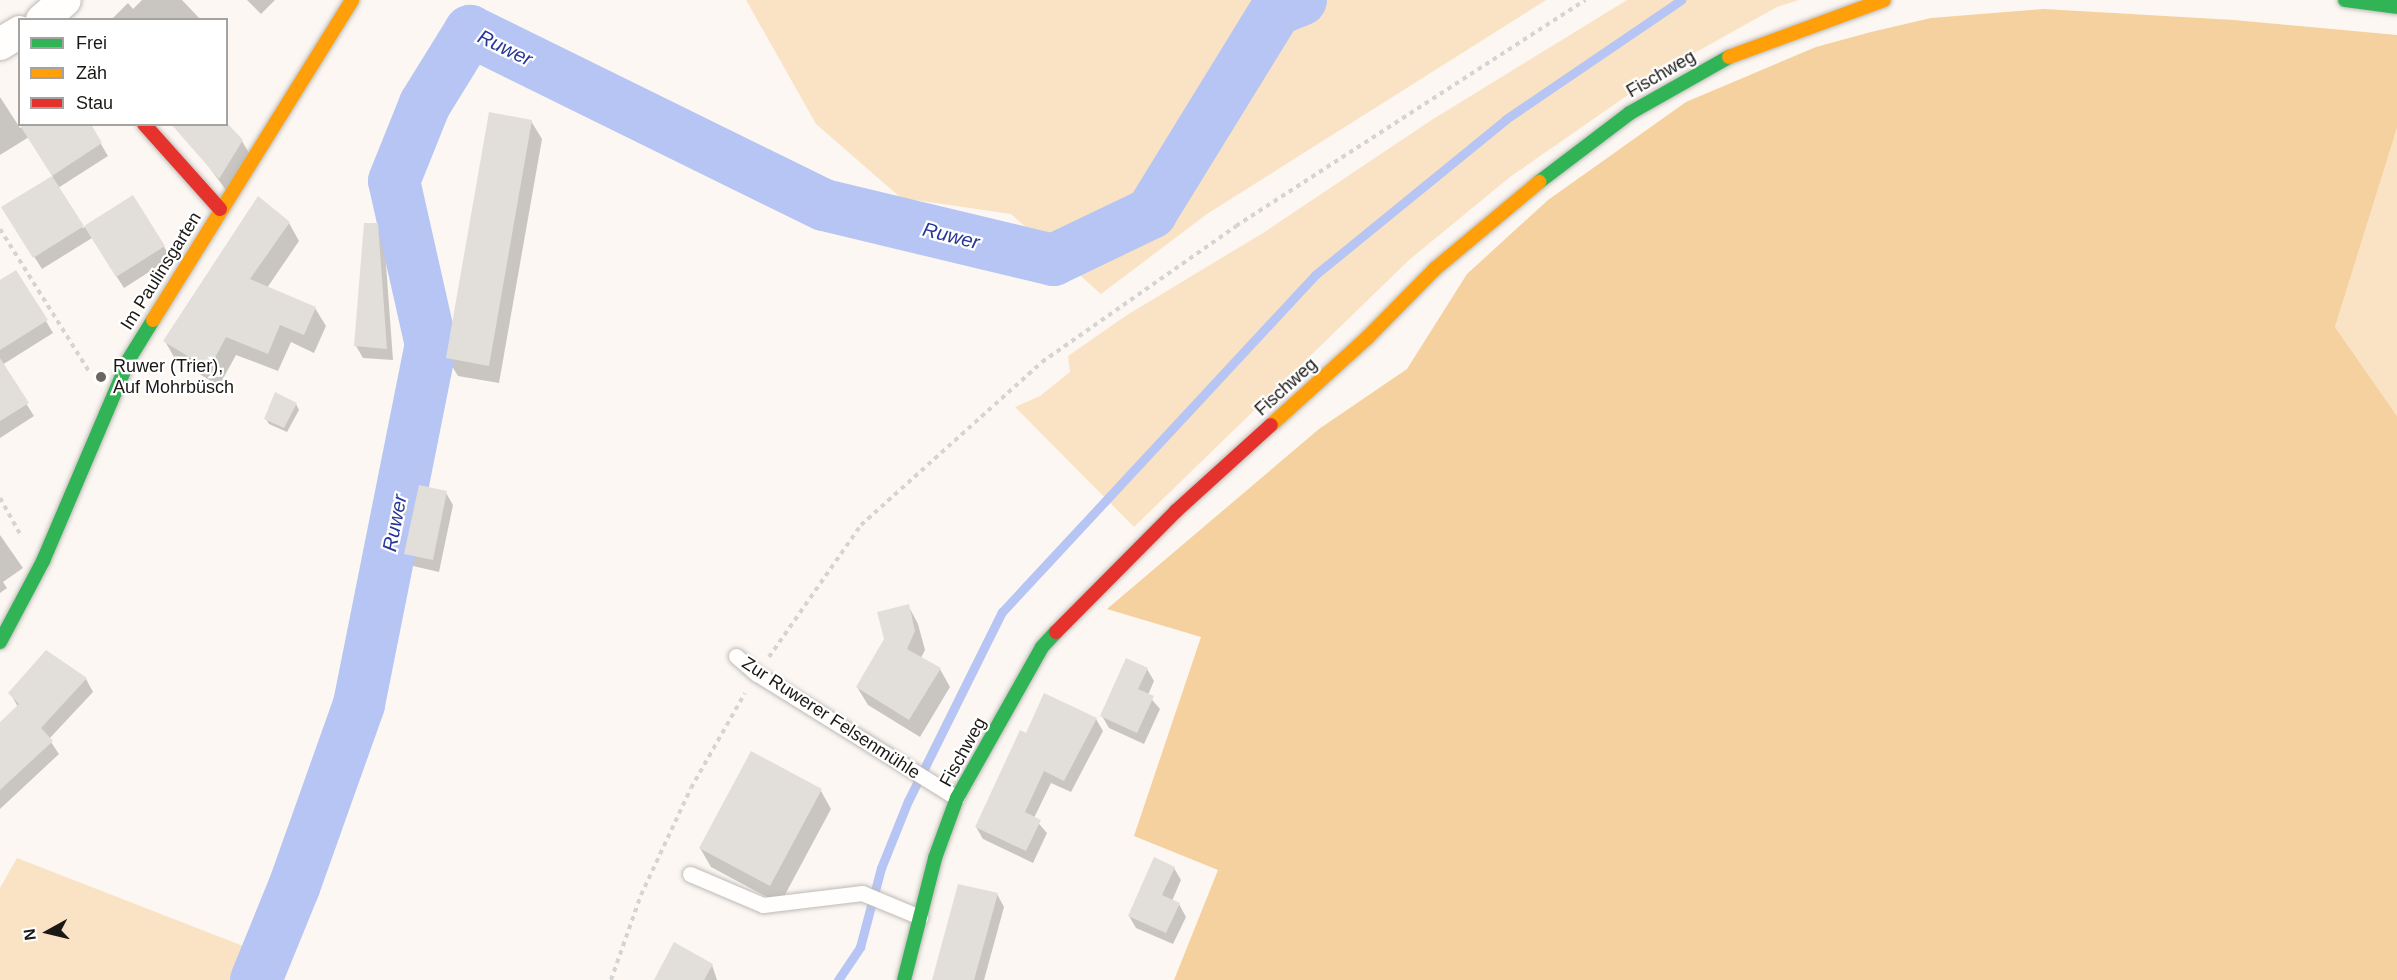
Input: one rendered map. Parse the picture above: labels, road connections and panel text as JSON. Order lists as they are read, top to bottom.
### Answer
{
  "streets": {
    "main road": ["Fischweg", "Im Paulinsgarten"],
    "lane": ["Zur Ruwerer Felsenmühle"]
  },
  "crossings": [
    ["Fischweg", "Zur Ruwerer Felsenmühle"]
  ],
  "water": ["Ruwer"],
  "places": ["Ruwer (Trier), Auf Mohrbüsch"],
  "legend": ["Frei", "Zäh", "Stau"],
  "north": "left"
}
